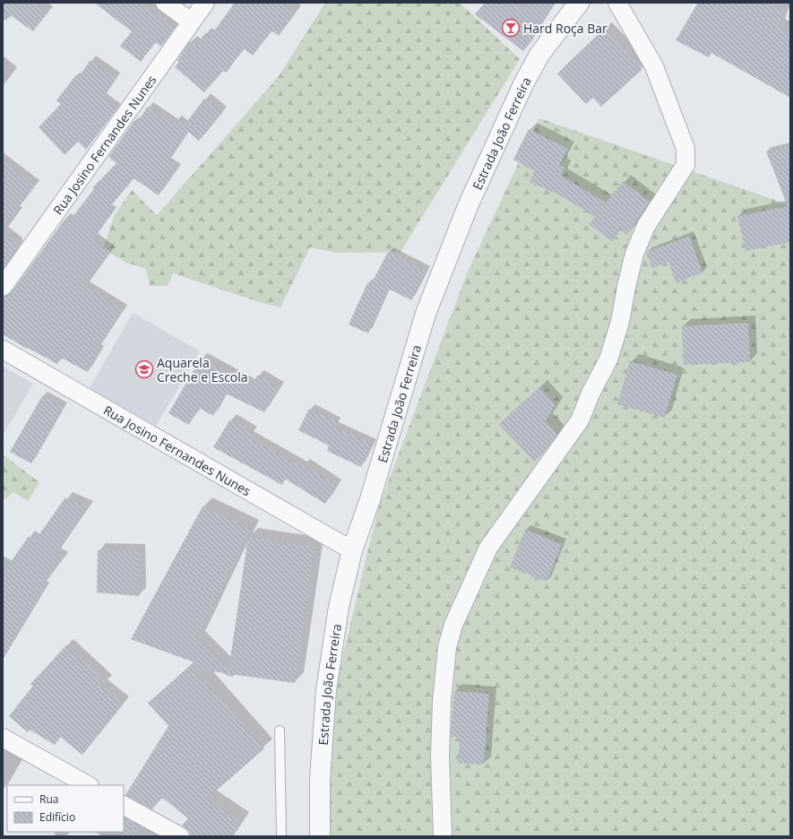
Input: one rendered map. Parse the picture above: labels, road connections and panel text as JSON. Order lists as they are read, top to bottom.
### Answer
{
  "streets": {
    "street": ["Estrada João Ferreira", "Rua Josino Fernandes Nunes"]
  },
  "crossings": [
    ["Estrada João Ferreira", "Rua Josino Fernandes Nunes"]
  ],
  "places": {
    "bar": ["Hard Roça Bar"],
    "school or university": ["Aquarela Creche e Escola"]
  },
  "legend": ["Rua", "Edifício"]
}
